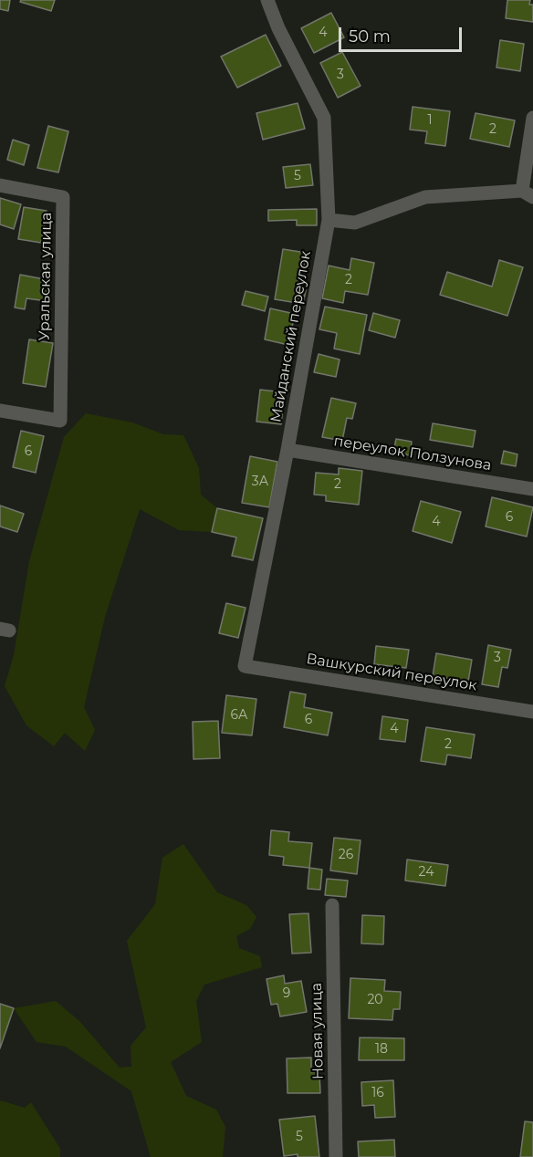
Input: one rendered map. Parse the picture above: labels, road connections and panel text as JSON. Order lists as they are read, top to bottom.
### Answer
{
  "streets": {
    "street": [
      "Уральская улица",
      "Майданский переулок",
      "переулок Ползунова",
      "Вашкурский переулок",
      "Новая улица"
    ]
  },
  "crossings": [
    ["Майданский переулок", "переулок Ползунова"],
    ["Майданский переулок", "Вашкурский переулок"]
  ],
  "house_numbers": [
    "4",
    "3",
    "1",
    "2",
    "5",
    "2",
    "6",
    "3А",
    "2",
    "6",
    "4",
    "3",
    "6А",
    "6",
    "4",
    "2",
    "26",
    "24",
    "9",
    "20",
    "18",
    "16",
    "5"
  ],
  "scale_bar": "50 m"
}
